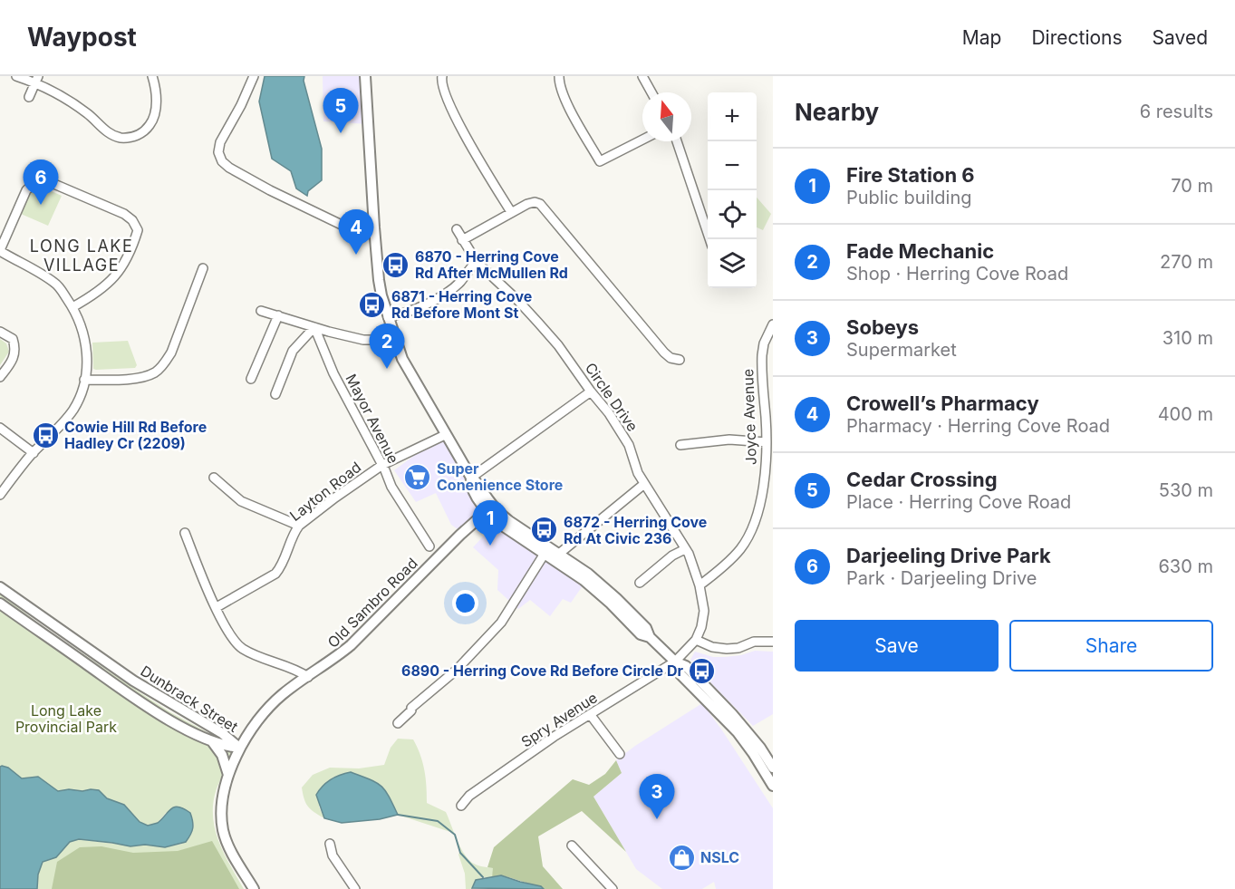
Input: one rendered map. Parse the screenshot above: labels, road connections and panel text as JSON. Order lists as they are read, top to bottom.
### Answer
{
  "streets": {
    "main road": ["Old Sambro Road", "Dunbrack Street"],
    "street": [
      "Circle Drive",
      "Joyce Avenue",
      "Mayor Avenue",
      "Layton Road",
      "Spry Avenue"
    ]
  },
  "crossings": [
    ["Circle Drive", "Joyce Avenue"],
    ["Circle Drive", "Spry Avenue"],
    ["Mayor Avenue", "Layton Road"],
    ["Old Sambro Road", "Dunbrack Street"]
  ],
  "districts": ["LONG LAKE VILLAGE"],
  "parks": ["Long Lake Provincial Park"],
  "places": {
    "bus stop": [
      "6870 - Herring Cove Rd After McMullen Rd",
      "6871 - Herring Cove Rd Before Mont St",
      "Cowie Hill Rd Before Hadley Cr (2209)",
      "6872 - Herring Cove Rd At Civic 236",
      "6890 - Herring Cove Rd Before Circle Dr"
    ],
    "supermarket": ["Super Conenience Store"],
    "shop": ["NSLC"]
  },
  "north": "top",
  "page": {
    "header": "Waypost",
    "nav": ["Map", "Directions", "Saved"],
    "heading": ["Nearby", "6 results"],
    "pins": [
      "5",
      "6",
      "4",
      "2",
      "1",
      "3"
    ],
    "map_buttons": ["+", "−"],
    "list": [
      {
        "mark": "1",
        "name": "Fire Station 6",
        "note": "Public building",
        "value": "70 m"
      },
      {
        "mark": "2",
        "name": "Fade Mechanic",
        "note": "Shop · Herring Cove Road",
        "value": "270 m"
      },
      {
        "mark": "3",
        "name": "Sobeys",
        "note": "Supermarket",
        "value": "310 m"
      },
      {
        "mark": "4",
        "name": "Crowell’s Pharmacy",
        "note": "Pharmacy · Herring Cove Road",
        "value": "400 m"
      },
      {
        "mark": "5",
        "name": "Cedar Crossing",
        "note": "Place · Herring Cove Road",
        "value": "530 m"
      },
      {
        "mark": "6",
        "name": "Darjeeling Drive Park",
        "note": "Park · Darjeeling Drive",
        "value": "630 m"
      }
    ],
    "buttons": ["Save", "Share"]
  }
}
